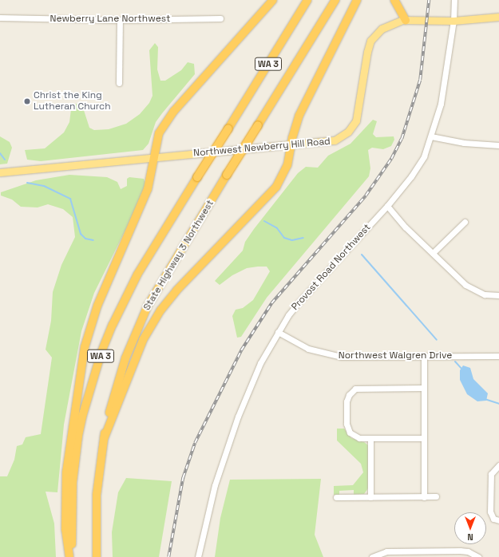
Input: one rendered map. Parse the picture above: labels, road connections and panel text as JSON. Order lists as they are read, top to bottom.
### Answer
{
  "streets": {
    "highway": ["WA 3", "State Highway 3 Northwest"],
    "main road": ["Northwest Newberry Hill Road"],
    "street": ["Newberry Lane Northwest", "Provost Road Northwest", "Northwest Walgren Drive"]
  },
  "crossings": [
    ["Northwest Newberry Hill Road", "Provost Road Northwest"],
    ["Provost Road Northwest", "Northwest Walgren Drive"]
  ],
  "places": ["Christ the King Lutheran Church"],
  "north": "bottom"
}
